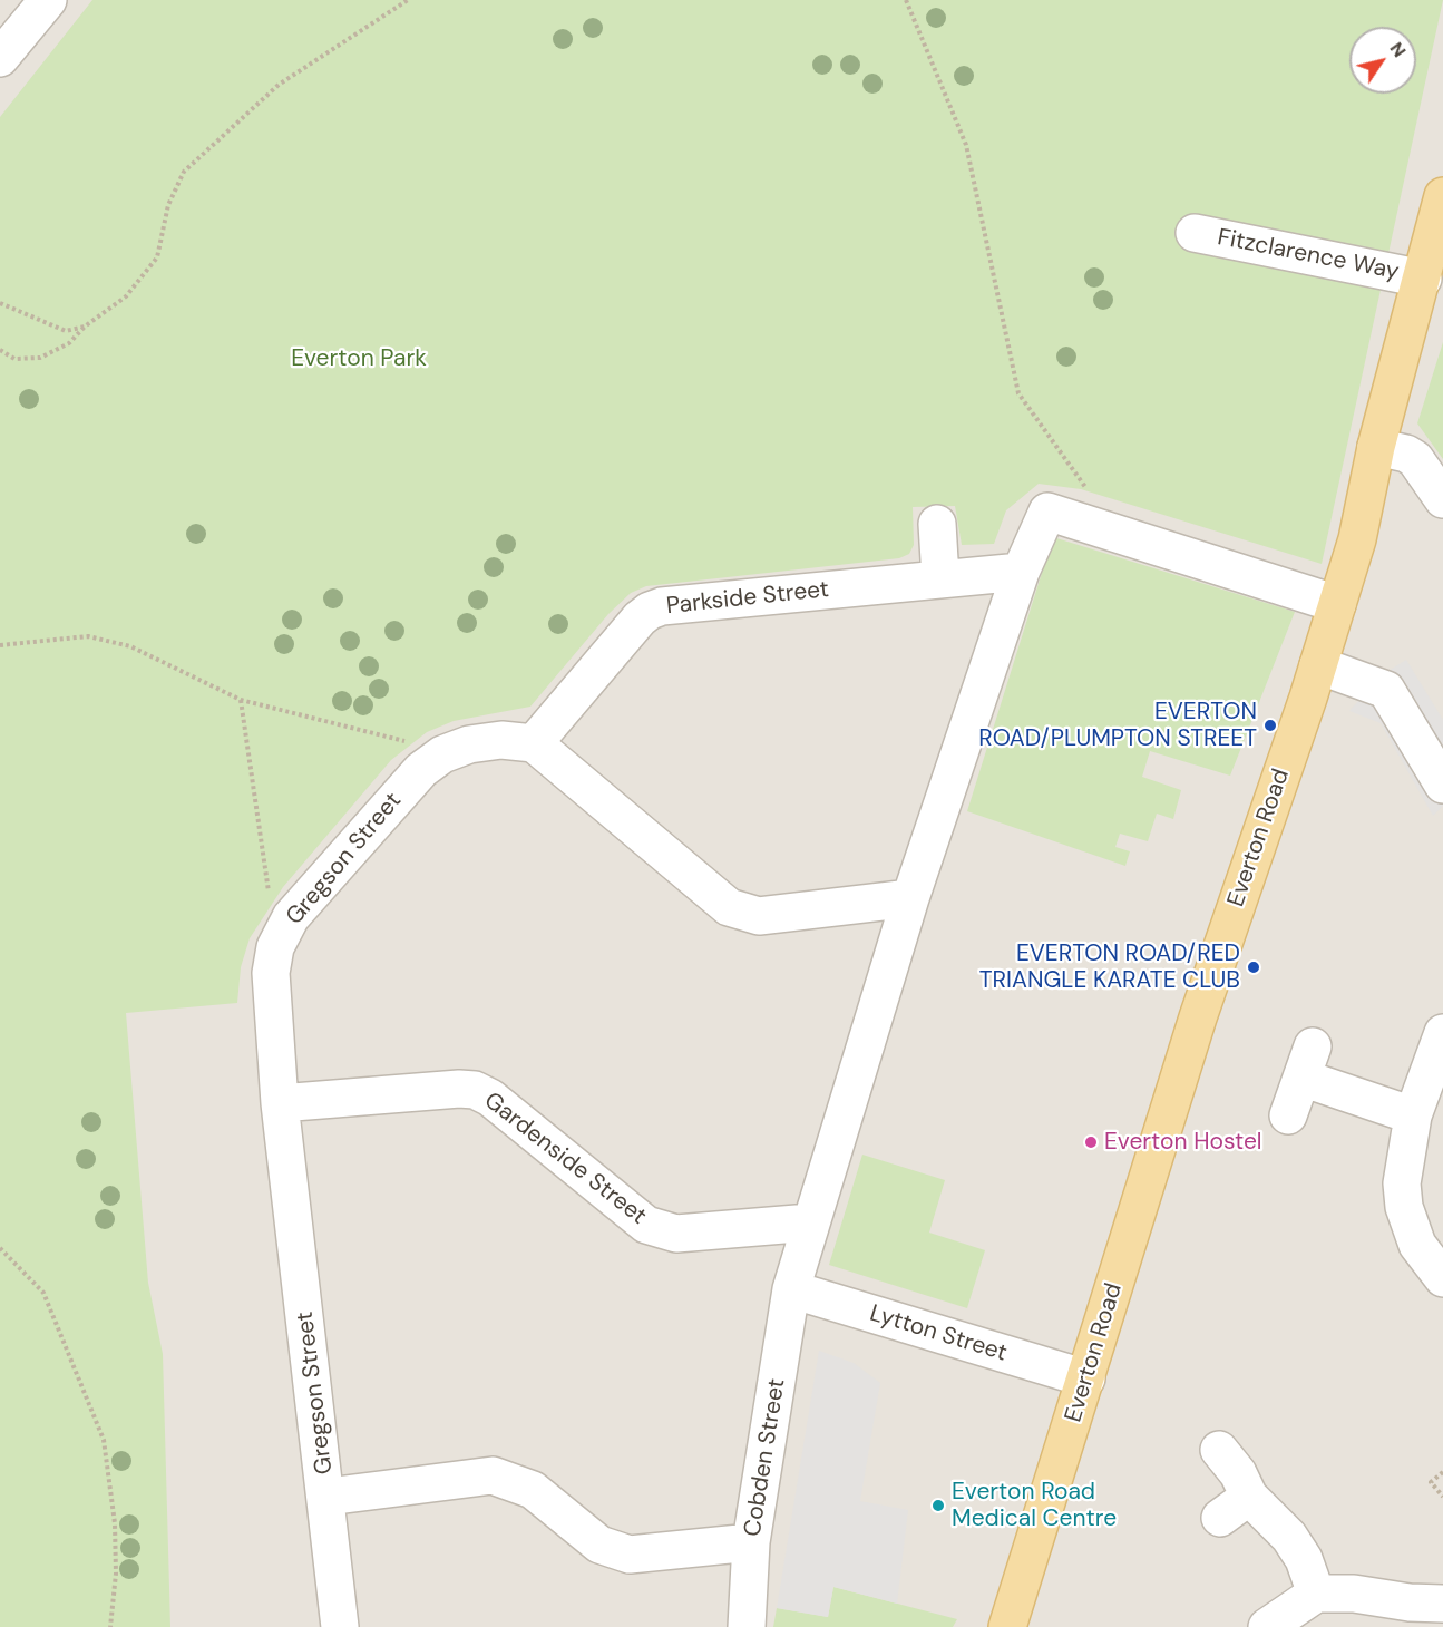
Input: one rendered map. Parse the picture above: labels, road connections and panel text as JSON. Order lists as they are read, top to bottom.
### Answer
{
  "streets": {
    "main road": ["Everton Road"],
    "street": [
      "Fitzclarence Way",
      "Parkside Street",
      "Gregson Street",
      "Gardenside Street",
      "Lytton Street",
      "Cobden Street"
    ]
  },
  "crossings": [
    ["Fitzclarence Way", "Everton Road"],
    ["Parkside Street", "Gregson Street"],
    ["Parkside Street", "Cobden Street"],
    ["Everton Road", "Lytton Street"],
    ["Everton Road", "Cobden Street"],
    ["Gregson Street", "Gardenside Street"],
    ["Gardenside Street", "Cobden Street"],
    ["Lytton Street", "Cobden Street"]
  ],
  "parks": ["Everton Park"],
  "places": [
    "EVERTON ROAD/PLUMPTON STREET",
    "EVERTON ROAD/RED TRIANGLE KARATE CLUB",
    "Everton Hostel",
    "Everton Road Medical Centre"
  ],
  "north": "top right"
}
